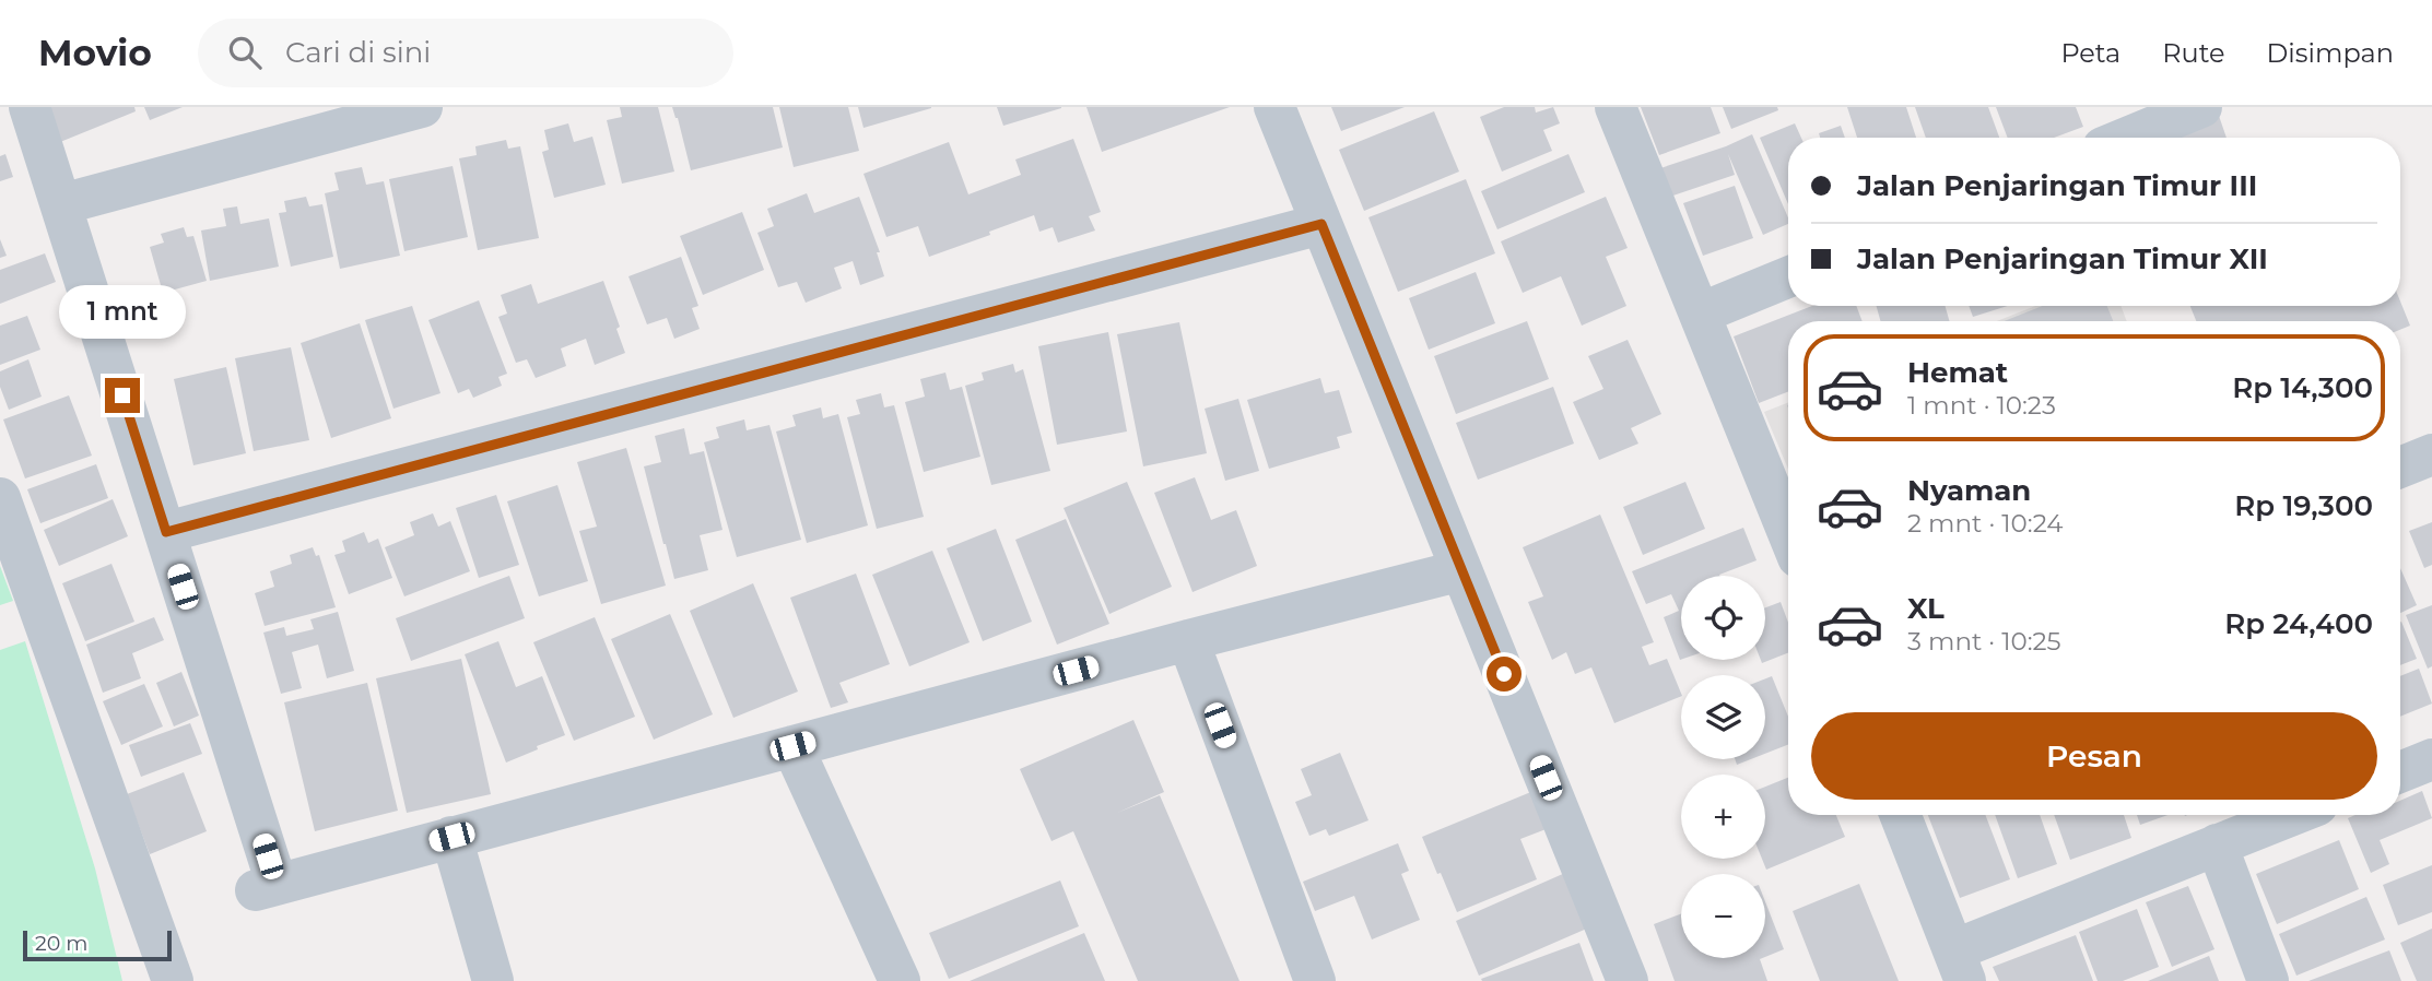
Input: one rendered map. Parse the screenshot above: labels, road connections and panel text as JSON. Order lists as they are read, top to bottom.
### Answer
{
  "scale_bar": "20 m",
  "page": {
    "header": "Movio",
    "search": "Cari di sini",
    "nav": ["Peta", "Rute", "Disimpan"],
    "banner": ["Jalan Penjaringan Timur III", "Jalan Penjaringan Timur XII"],
    "bubble": "1 mnt",
    "list": [
      {
        "name": "Hemat",
        "note": "1 mnt · 10:23",
        "value": "Rp 14,300"
      },
      {
        "name": "Nyaman",
        "note": "2 mnt · 10:24",
        "value": "Rp 19,300"
      },
      {
        "name": "XL",
        "note": "3 mnt · 10:25",
        "value": "Rp 24,400"
      }
    ],
    "map_buttons": ["+", "−"],
    "buttons": "Pesan",
    "scale": "20 m"
  }
}
